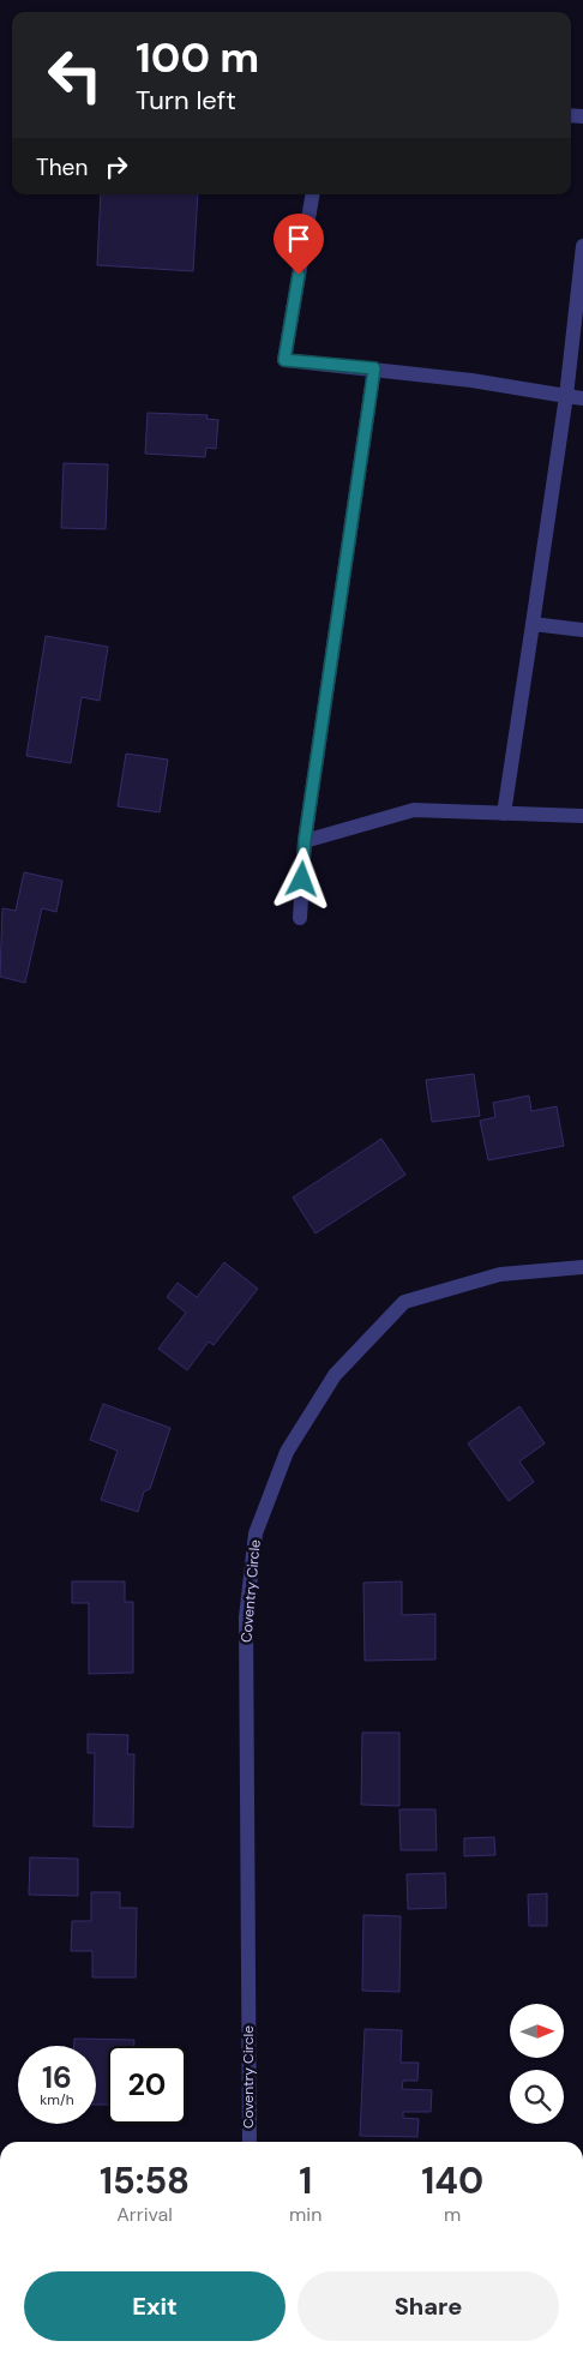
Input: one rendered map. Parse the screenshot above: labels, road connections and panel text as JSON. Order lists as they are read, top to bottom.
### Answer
{
  "streets": {
    "street": ["Coventry Circle"]
  },
  "north": "right",
  "page": {
    "turn": ["100 m", "Turn left"],
    "then": "Then",
    "speed": "16 km/h",
    "limit": "20",
    "eta": [
      "15:58",
      "Arrival",
      "1",
      "min",
      "140",
      "m"
    ],
    "buttons": ["Exit", "Share"]
  }
}
